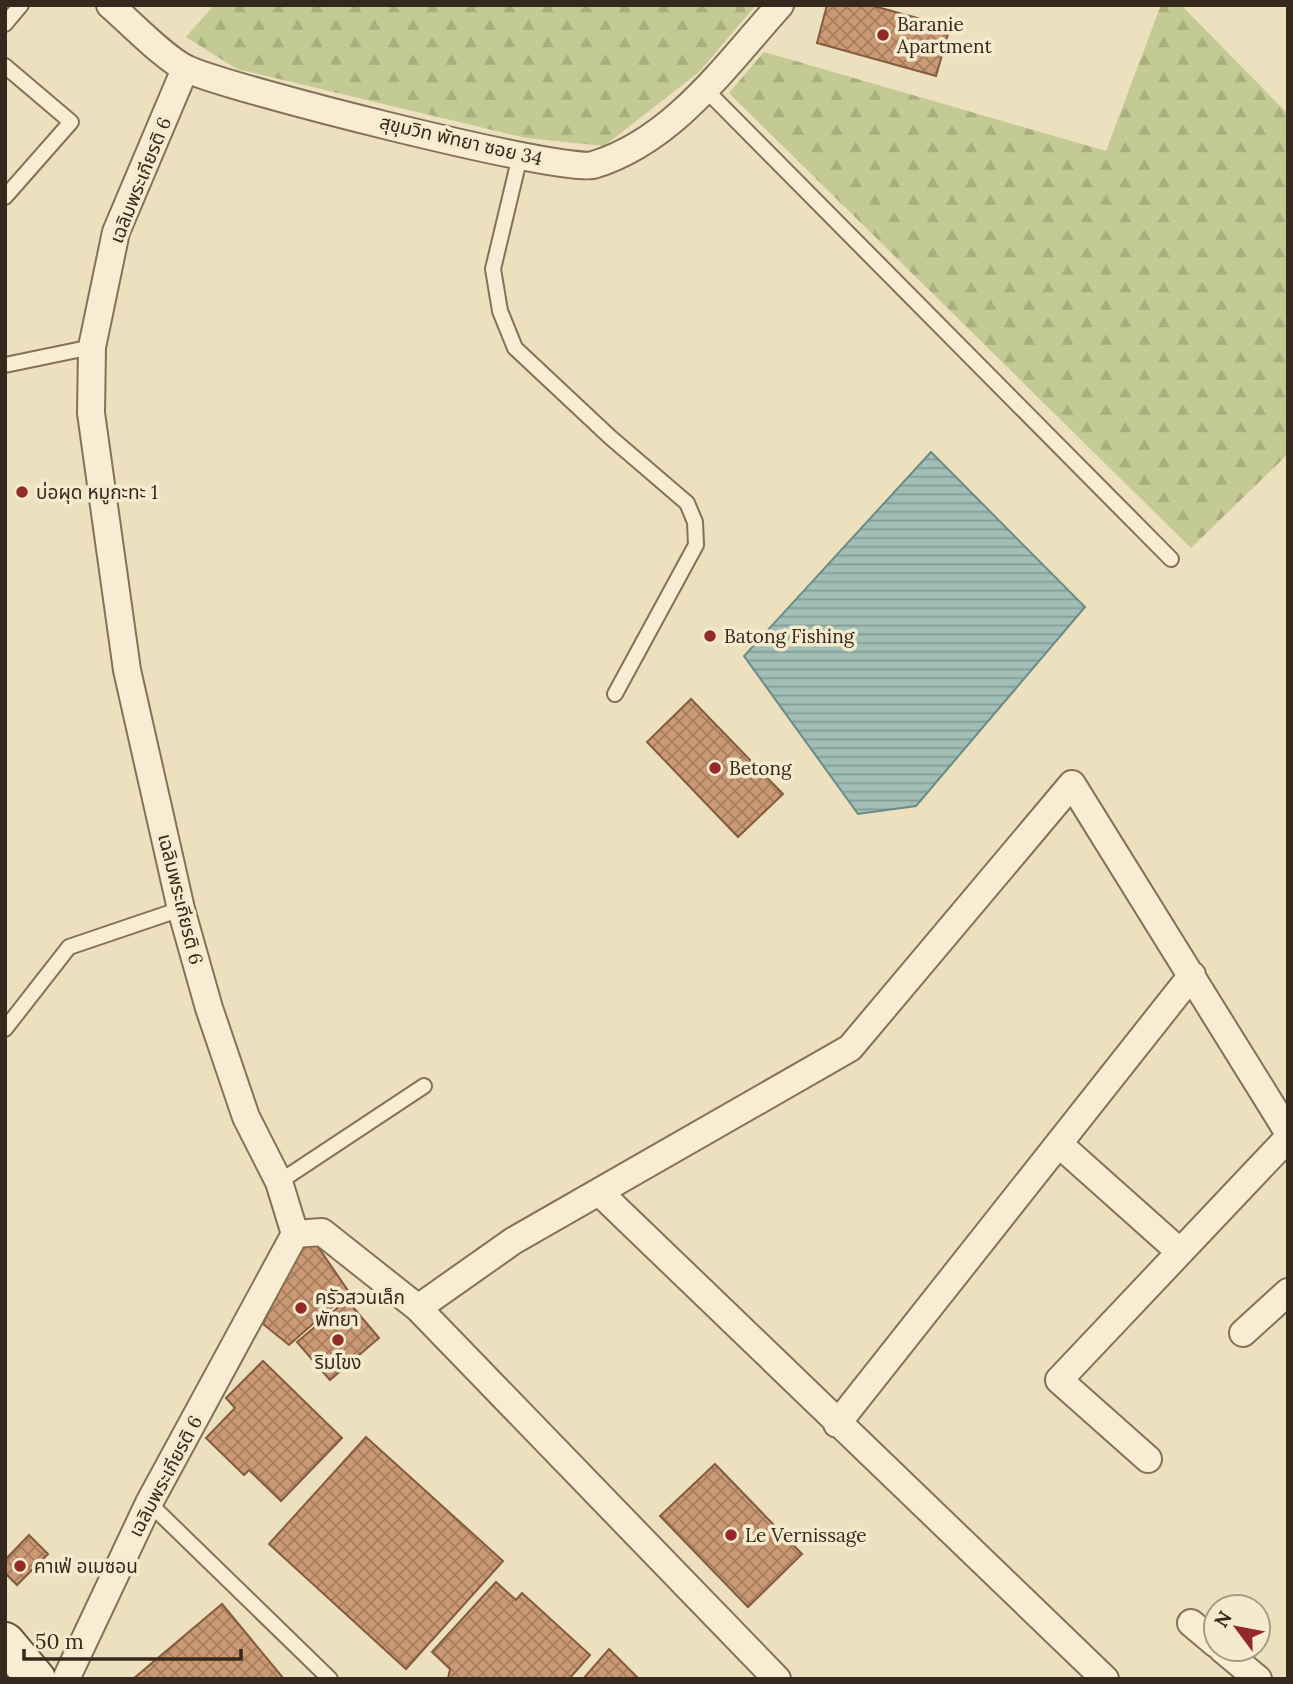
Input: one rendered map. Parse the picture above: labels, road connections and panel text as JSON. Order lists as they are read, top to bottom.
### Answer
{
  "streets": {
    "street": ["สุขุมวิท พัทยา ซอย 34", "เฉลิมพระเกียรติ 6"]
  },
  "crossings": [
    ["สุขุมวิท พัทยา ซอย 34", "เฉลิมพระเกียรติ 6"]
  ],
  "places": [
    "Baranie Apartment",
    "บ่อผุด หมูกะทะ 1",
    "Batong Fishing",
    "Betong",
    "ครัวสวนเล็ก พัทยา",
    "ริมโขง",
    "Le Vernissage",
    "คาเฟ่ อเมซอน"
  ],
  "scale_bar": "50 m",
  "north": "top left"
}
